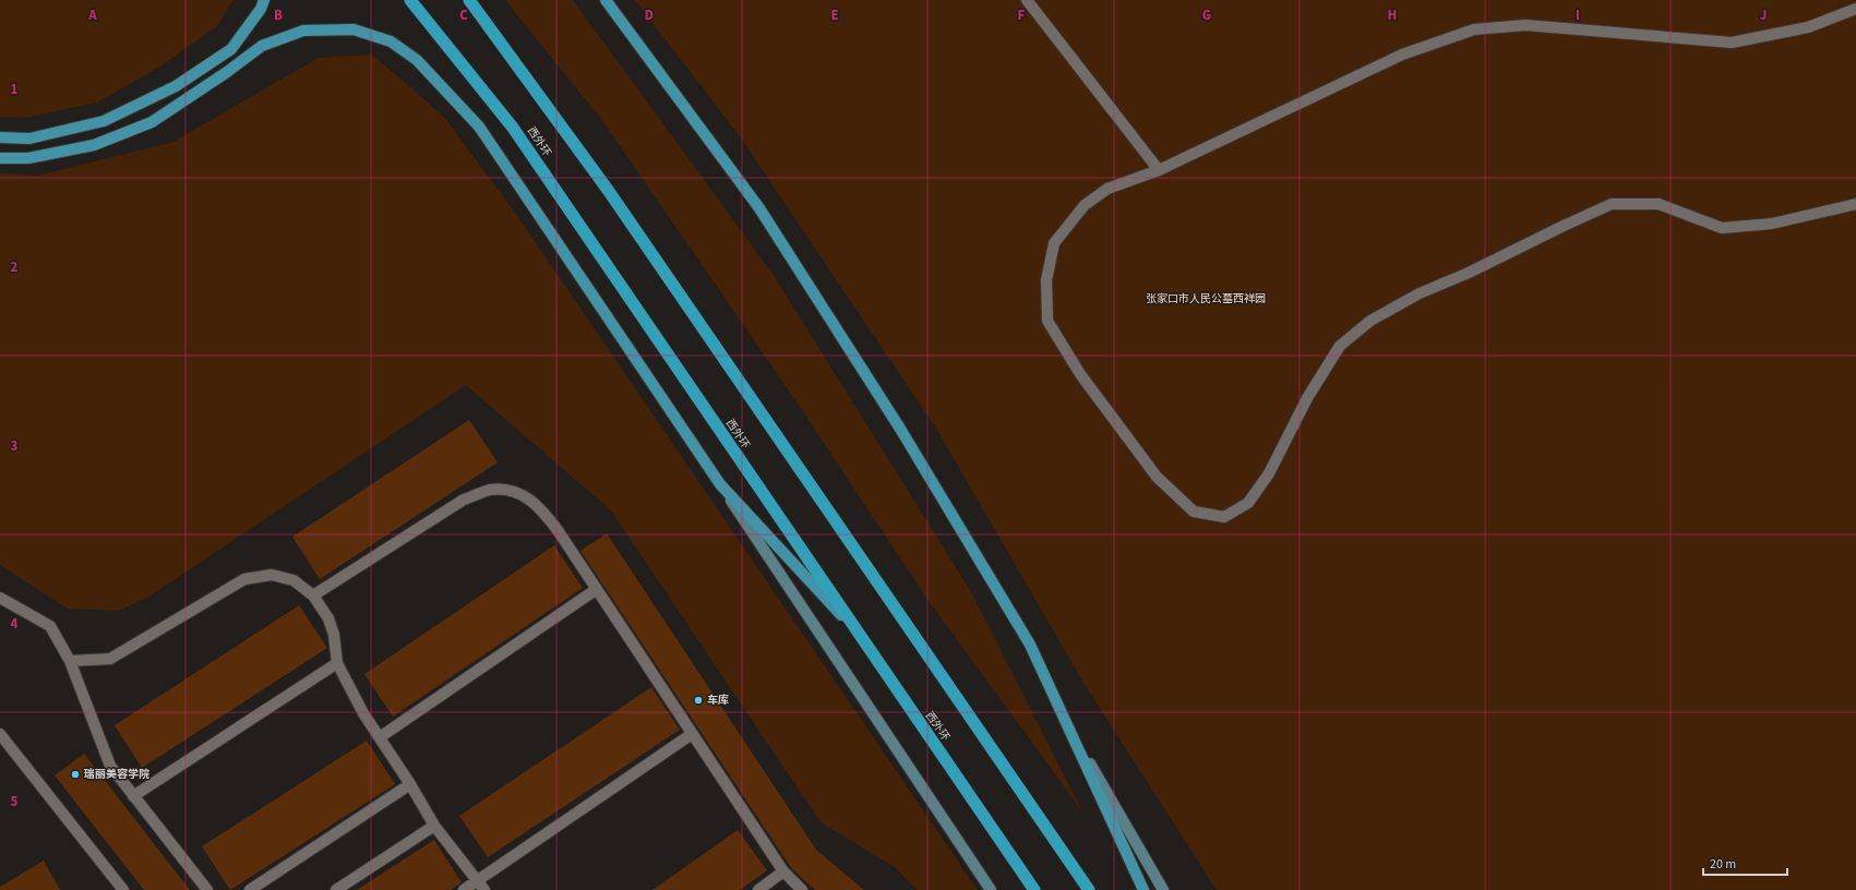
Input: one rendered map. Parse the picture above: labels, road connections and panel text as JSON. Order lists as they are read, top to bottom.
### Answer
{
  "streets": {
    "highway": ["西外环"]
  },
  "parks": ["张家口市人民公墓西祥园"],
  "places": ["车库", "瑞丽美容学院"],
  "scale_bar": "20 m",
  "grid": {
    "columns": [
      "A",
      "B",
      "C",
      "D",
      "E",
      "F",
      "G",
      "H",
      "I",
      "J"
    ],
    "rows": [
      "1",
      "2",
      "3",
      "4",
      "5"
    ]
  }
}
